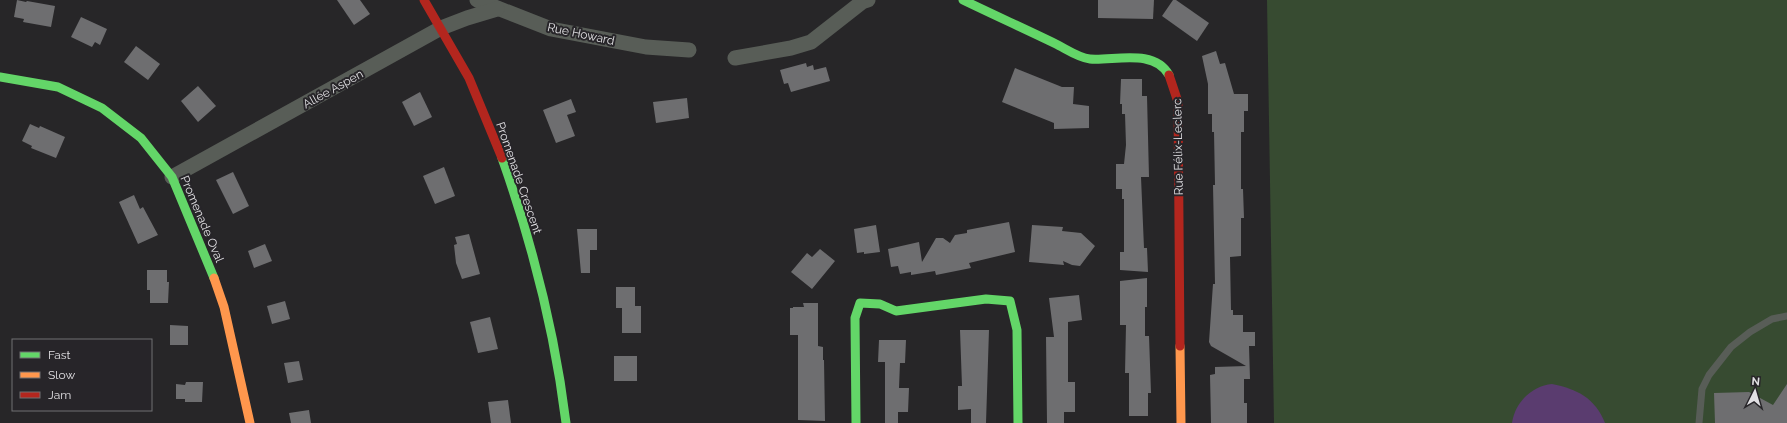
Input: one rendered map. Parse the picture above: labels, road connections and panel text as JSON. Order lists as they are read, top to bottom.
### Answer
{
  "streets": {
    "street": [
      "Rue Howard",
      "Allée Aspen",
      "Rue Félix-Leclerc",
      "Promenade Crescent",
      "Promenade Oval"
    ]
  },
  "crossings": [
    ["Rue Howard", "Allée Aspen"],
    ["Allée Aspen", "Promenade Crescent"],
    ["Allée Aspen", "Promenade Oval"]
  ],
  "legend": ["Fast", "Slow", "Jam"],
  "north": "top"
}
